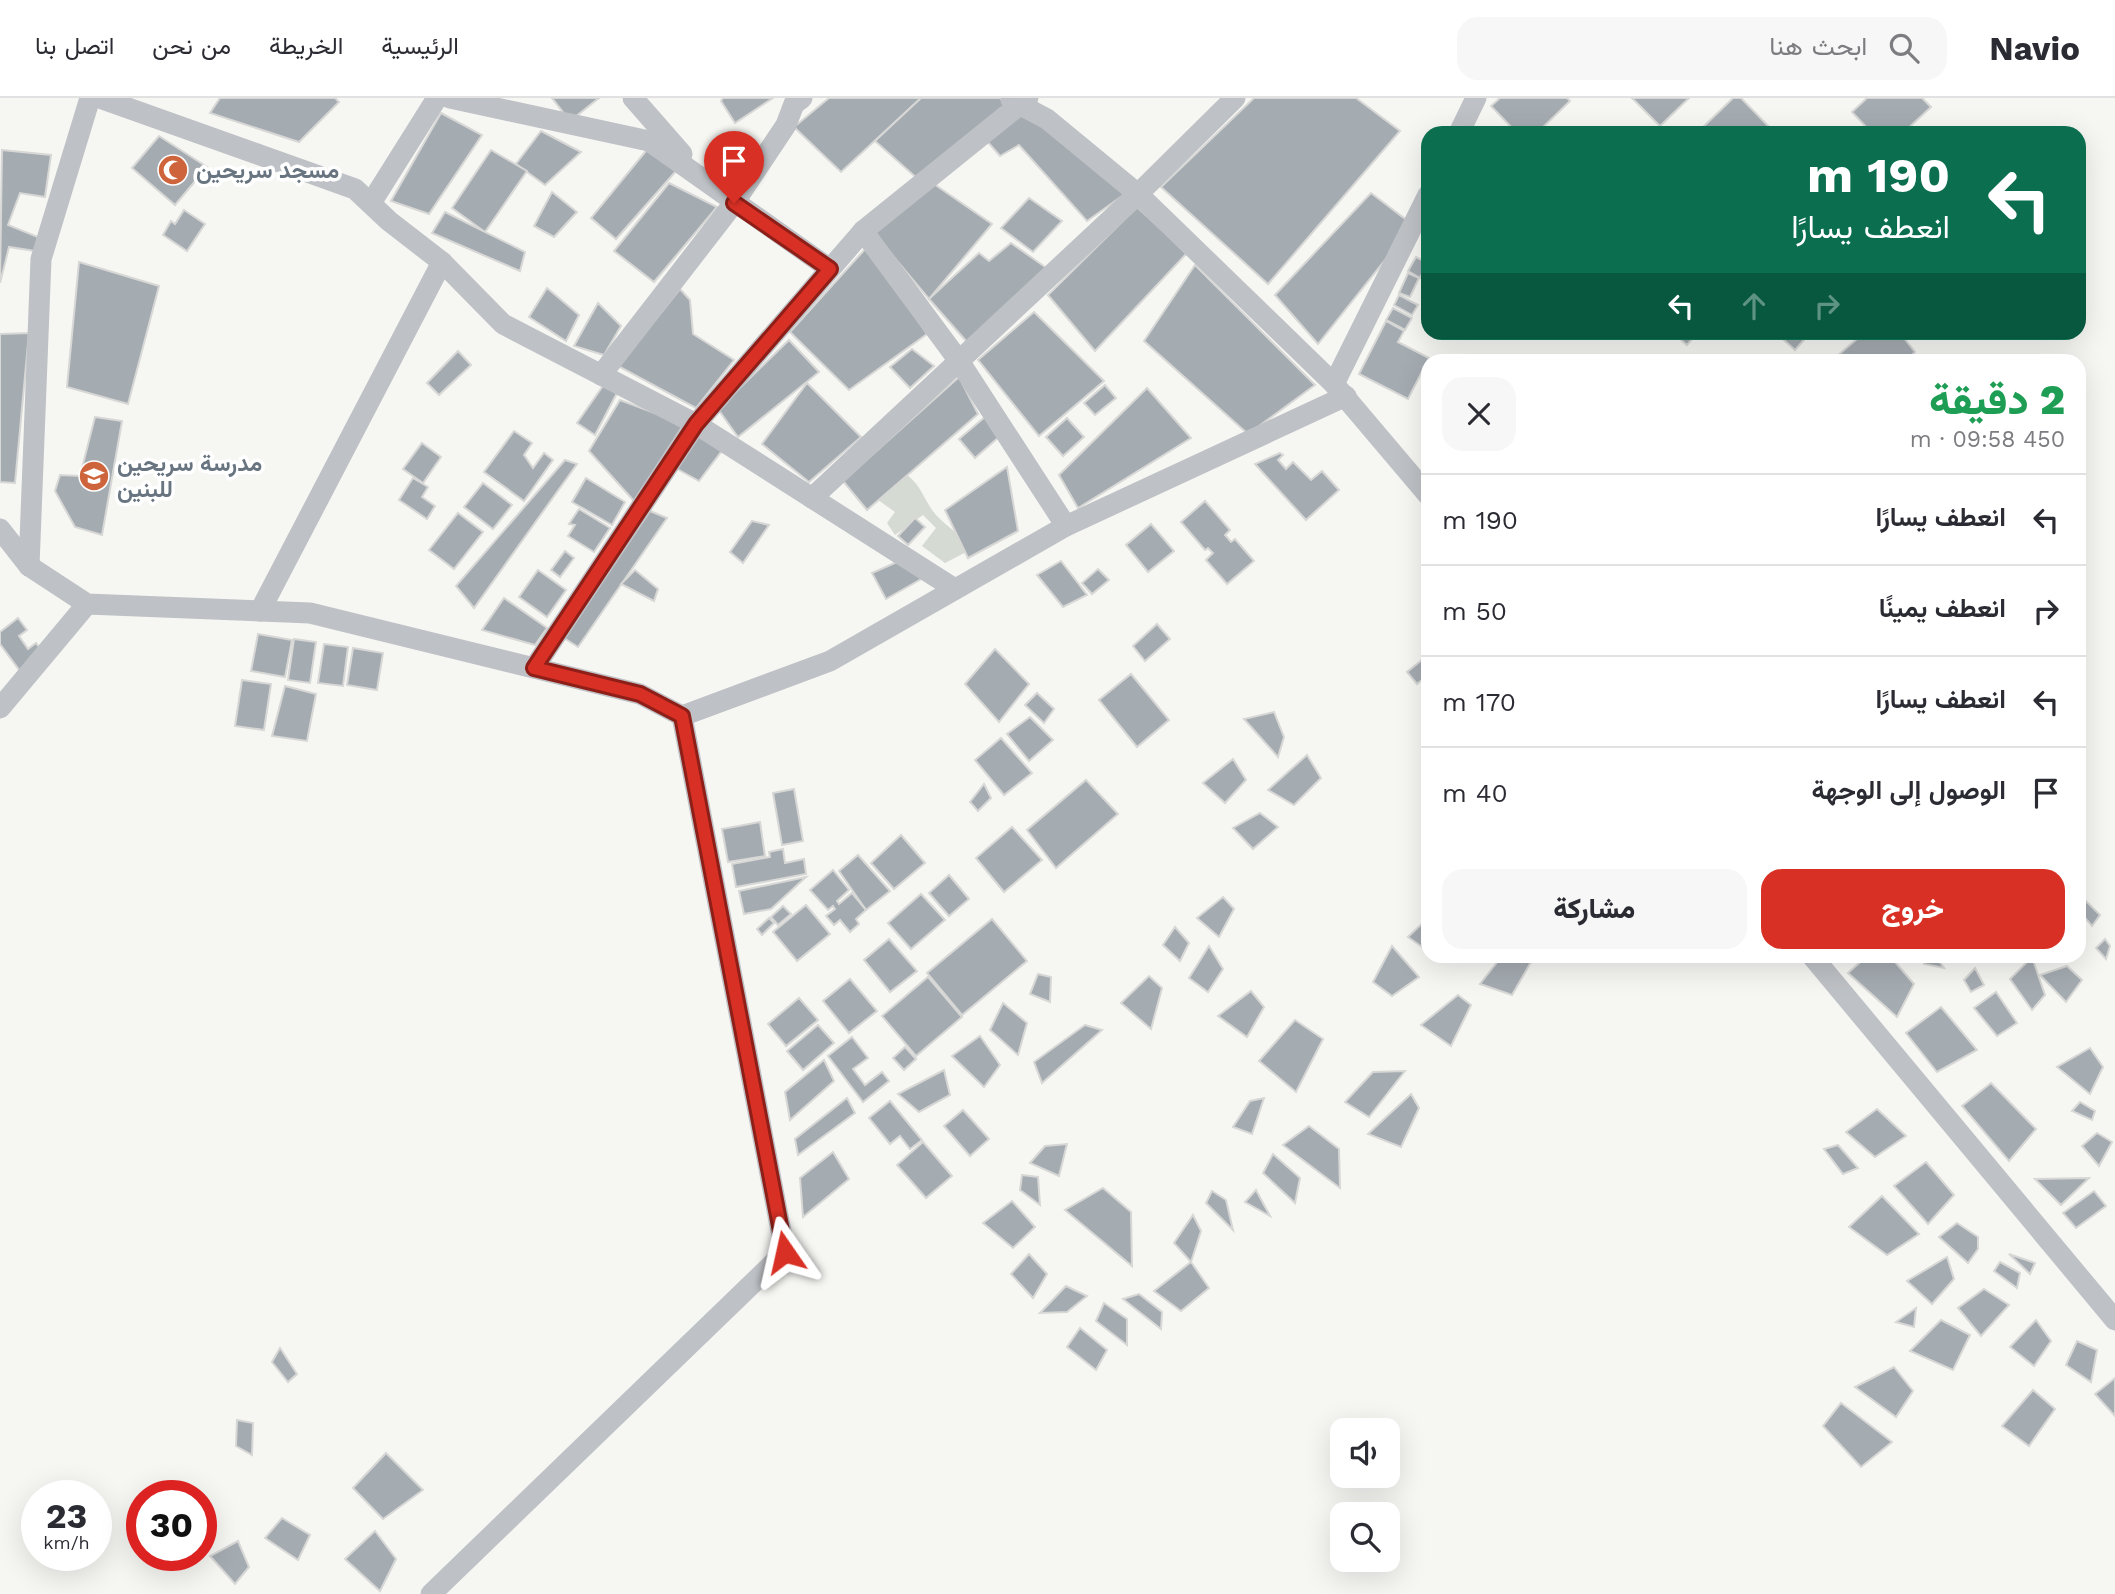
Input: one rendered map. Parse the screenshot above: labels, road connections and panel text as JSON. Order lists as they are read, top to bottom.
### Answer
{
  "places": {
    "mosque": ["مسجد سريحين"],
    "school or university": ["مدرسة سريحين للبنين"]
  },
  "page": {
    "header": "Navio",
    "search": "ابحث هنا",
    "nav": [
      "الرئيسية",
      "الخريطة",
      "من نحن",
      "اتصل بنا"
    ],
    "turn": ["190 m", "انعطف يسارًا"],
    "heading": ["2 دقيقة", "450 m · 09:58"],
    "list": [
      {
        "name": "انعطف يسارًا",
        "value": "190 m"
      },
      {
        "name": "انعطف يمينًا",
        "value": "50 m"
      },
      {
        "name": "انعطف يسارًا",
        "value": "170 m"
      },
      {
        "name": "الوصول إلى الوجهة",
        "value": "40 m"
      }
    ],
    "buttons": ["خروج", "مشاركة"],
    "speed": "23 km/h",
    "limit": "30"
  }
}
